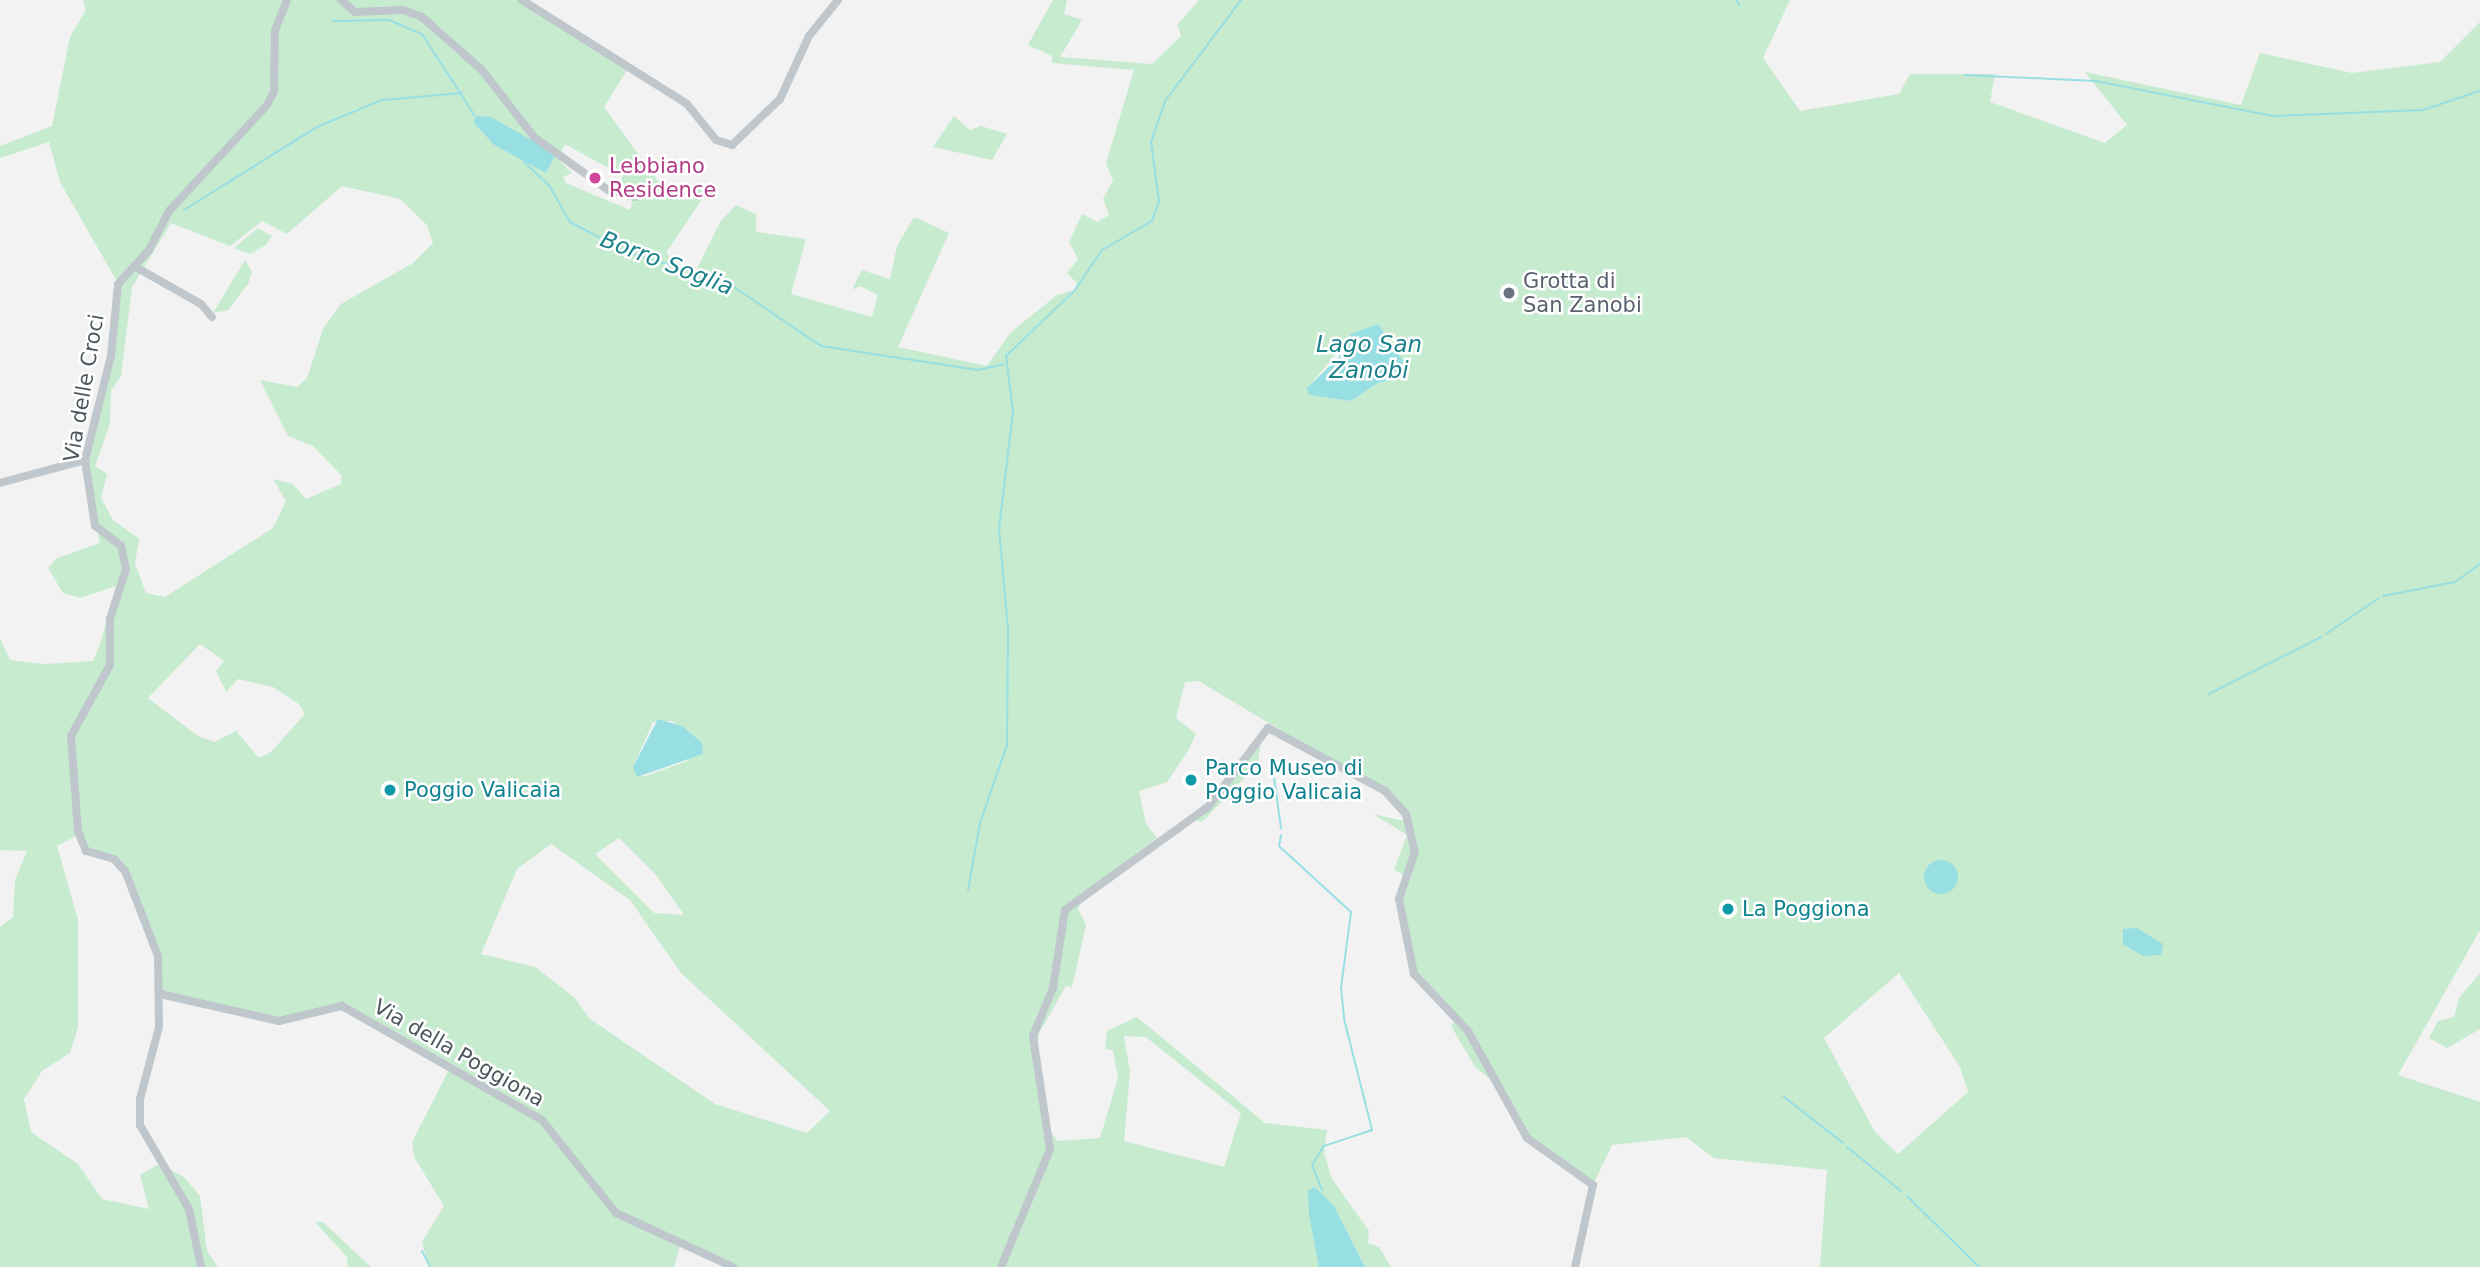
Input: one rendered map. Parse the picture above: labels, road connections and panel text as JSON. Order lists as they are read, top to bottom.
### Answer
{
  "streets": {
    "street": ["Via delle Croci", "Via della Poggiona"]
  },
  "crossings": [
    ["Via delle Croci", "Via della Poggiona"]
  ],
  "water": ["Borro Soglia", "Lago San Zanobi"],
  "places": [
    "Lebbiano Residence",
    "Grotta di San Zanobi",
    "Parco Museo di Poggio Valicaia",
    "Poggio Valicaia",
    "La Poggiona"
  ]
}
